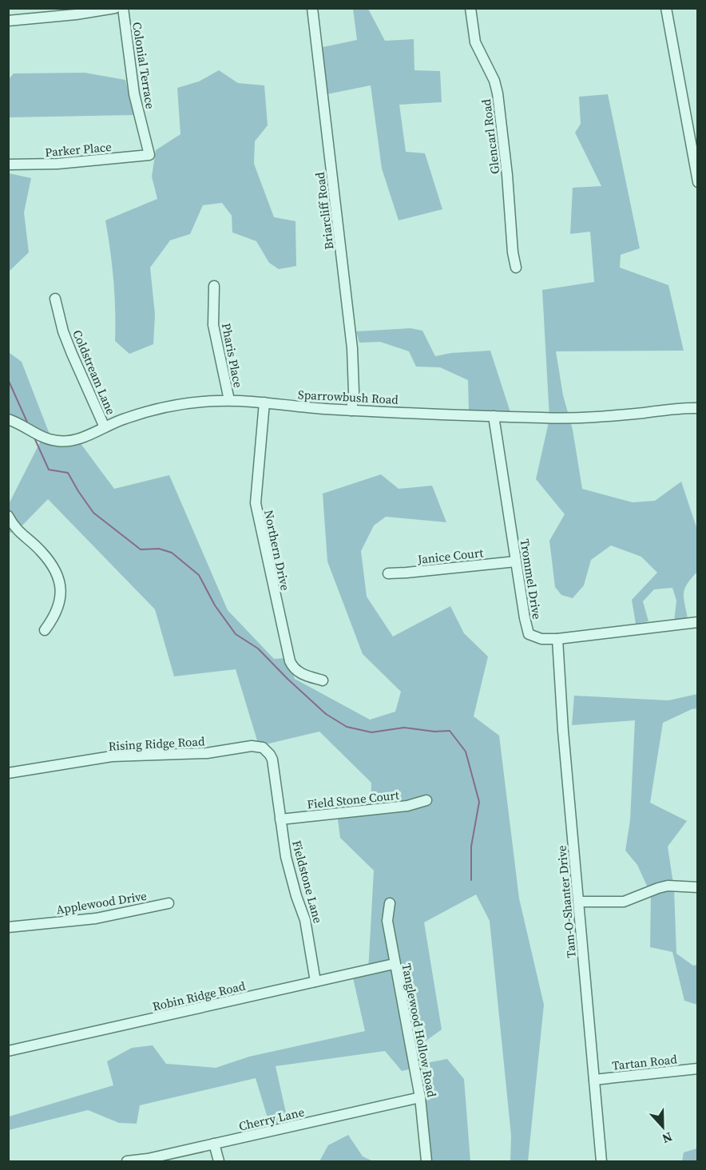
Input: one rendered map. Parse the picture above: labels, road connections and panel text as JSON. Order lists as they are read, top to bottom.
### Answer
{
  "streets": {
    "street": [
      "Colonial Terrace",
      "Glencarl Road",
      "Parker Place",
      "Briarcliff Road",
      "Pharis Place",
      "Coldstream Lane",
      "Sparrowbush Road",
      "Northern Drive",
      "Janice Court",
      "Trommel Drive",
      "Rising Ridge Road",
      "Field Stone Court",
      "Fieldstone Lane",
      "Tam-O-Shanter Drive",
      "Applewood Drive",
      "Robin Ridge Road",
      "Tanglewood Hollow Road",
      "Tartan Road",
      "Cherry Lane"
    ]
  },
  "crossings": [
    ["Colonial Terrace", "Parker Place"],
    ["Briarcliff Road", "Sparrowbush Road"],
    ["Pharis Place", "Sparrowbush Road"],
    ["Coldstream Lane", "Sparrowbush Road"],
    ["Sparrowbush Road", "Northern Drive"],
    ["Sparrowbush Road", "Trommel Drive"],
    ["Janice Court", "Trommel Drive"],
    ["Trommel Drive", "Tam-O-Shanter Drive"],
    ["Rising Ridge Road", "Fieldstone Lane"],
    ["Field Stone Court", "Fieldstone Lane"],
    ["Fieldstone Lane", "Robin Ridge Road"],
    ["Tam-O-Shanter Drive", "Tartan Road"],
    ["Robin Ridge Road", "Tanglewood Hollow Road"],
    ["Tanglewood Hollow Road", "Cherry Lane"]
  ],
  "north": "bottom"
}
